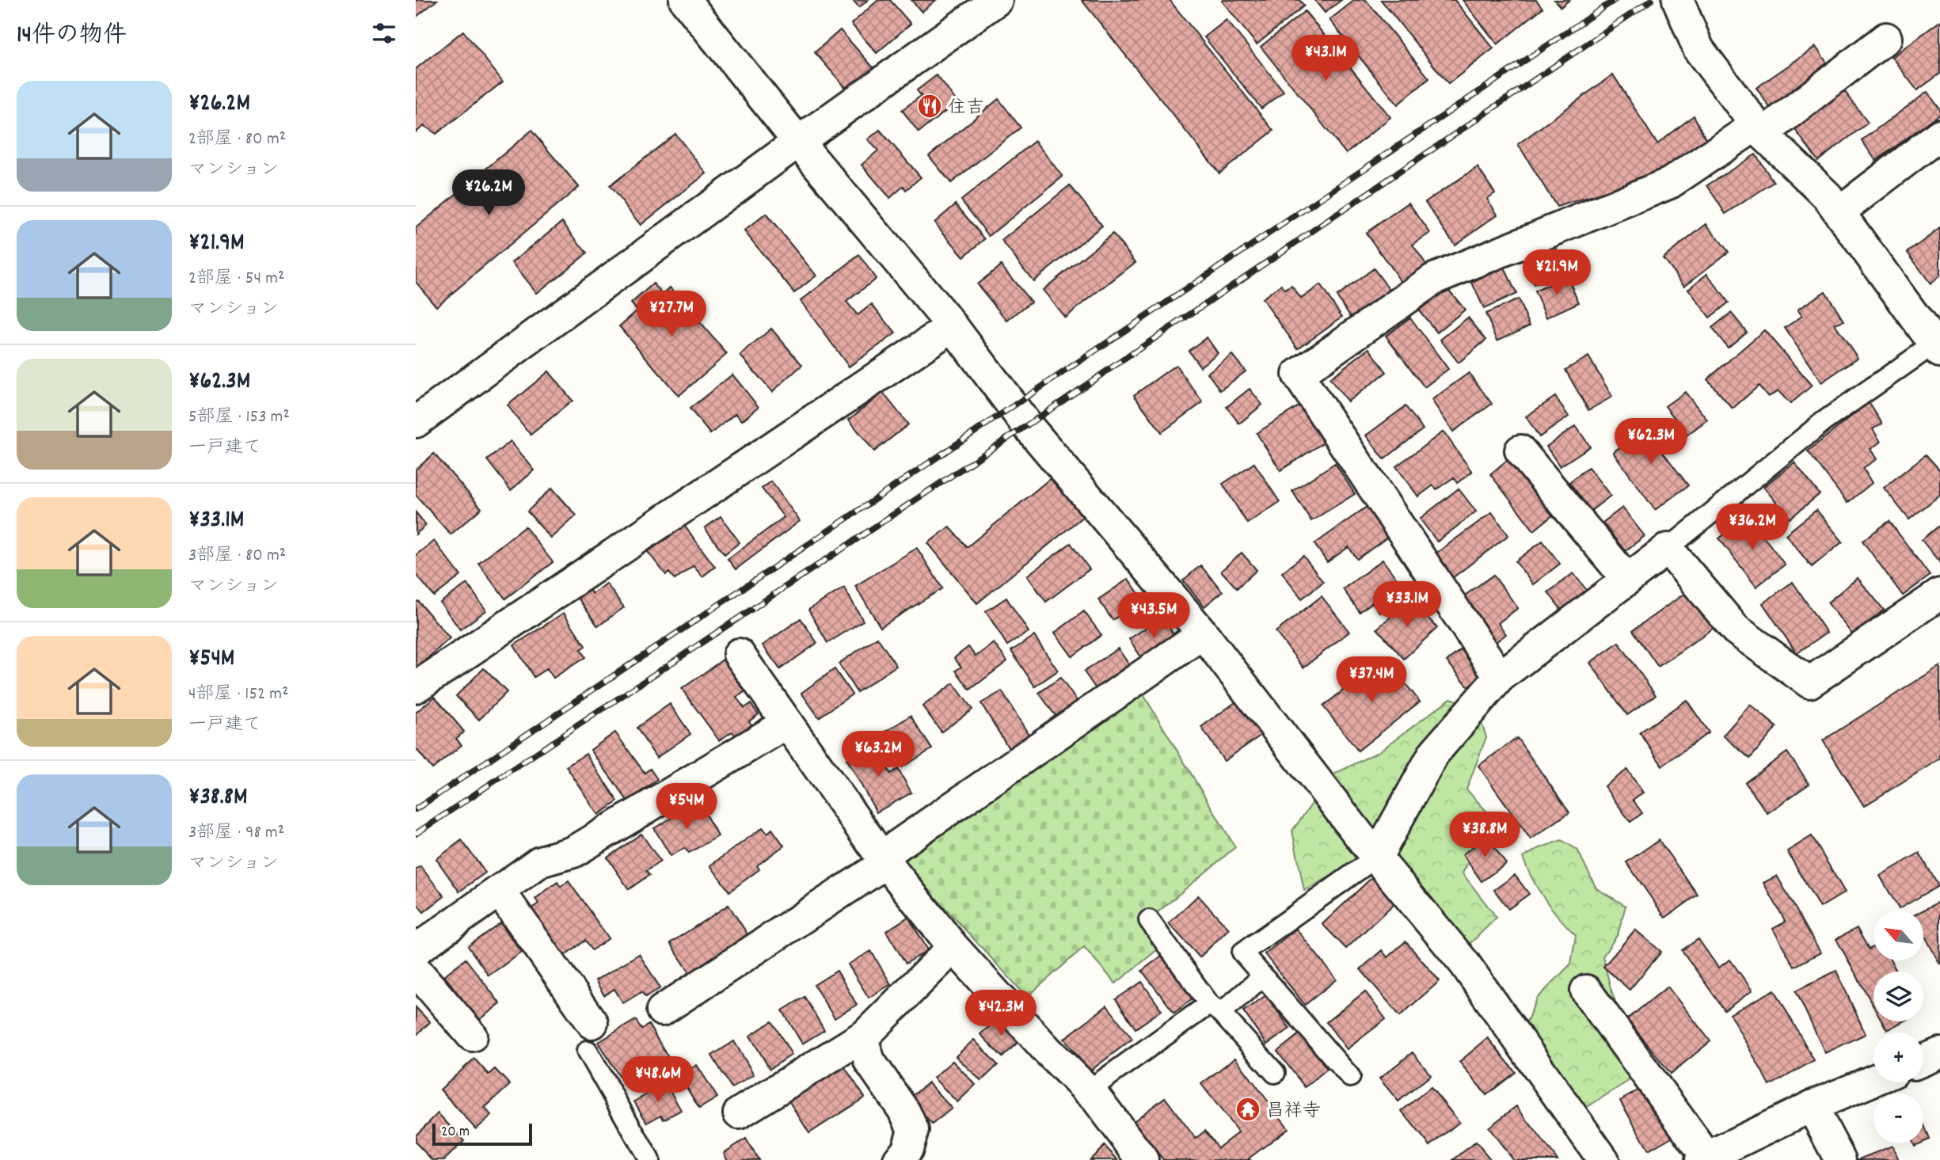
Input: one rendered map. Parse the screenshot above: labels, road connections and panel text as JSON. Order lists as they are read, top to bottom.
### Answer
{
  "places": {
    "restaurant": ["住吉"],
    "temple": ["昌祥寺"]
  },
  "scale_bar": "20 m",
  "north": "top left",
  "page": {
    "heading": "14件の物件",
    "price": [
      "¥43.1M",
      "¥26.2M",
      "¥21.9M",
      "¥27.7M",
      "¥62.3M",
      "¥36.2M",
      "¥33.1M",
      "¥43.5M",
      "¥37.4M",
      "¥63.2M",
      "¥54M",
      "¥38.8M",
      "¥42.3M",
      "¥48.6M"
    ],
    "list": [
      {
        "name": "¥26.2M",
        "note": "2部屋 · 80 m² · マンション"
      },
      {
        "name": "¥21.9M",
        "note": "2部屋 · 54 m² · マンション"
      },
      {
        "name": "¥62.3M",
        "note": "5部屋 · 153 m² · 一戸建て"
      },
      {
        "name": "¥33.1M",
        "note": "3部屋 · 80 m² · マンション"
      },
      {
        "name": "¥54M",
        "note": "4部屋 · 152 m² · 一戸建て"
      },
      {
        "name": "¥38.8M",
        "note": "3部屋 · 98 m² · マンション"
      }
    ],
    "map_buttons": ["+", "−"],
    "scale": "20 m"
  }
}
